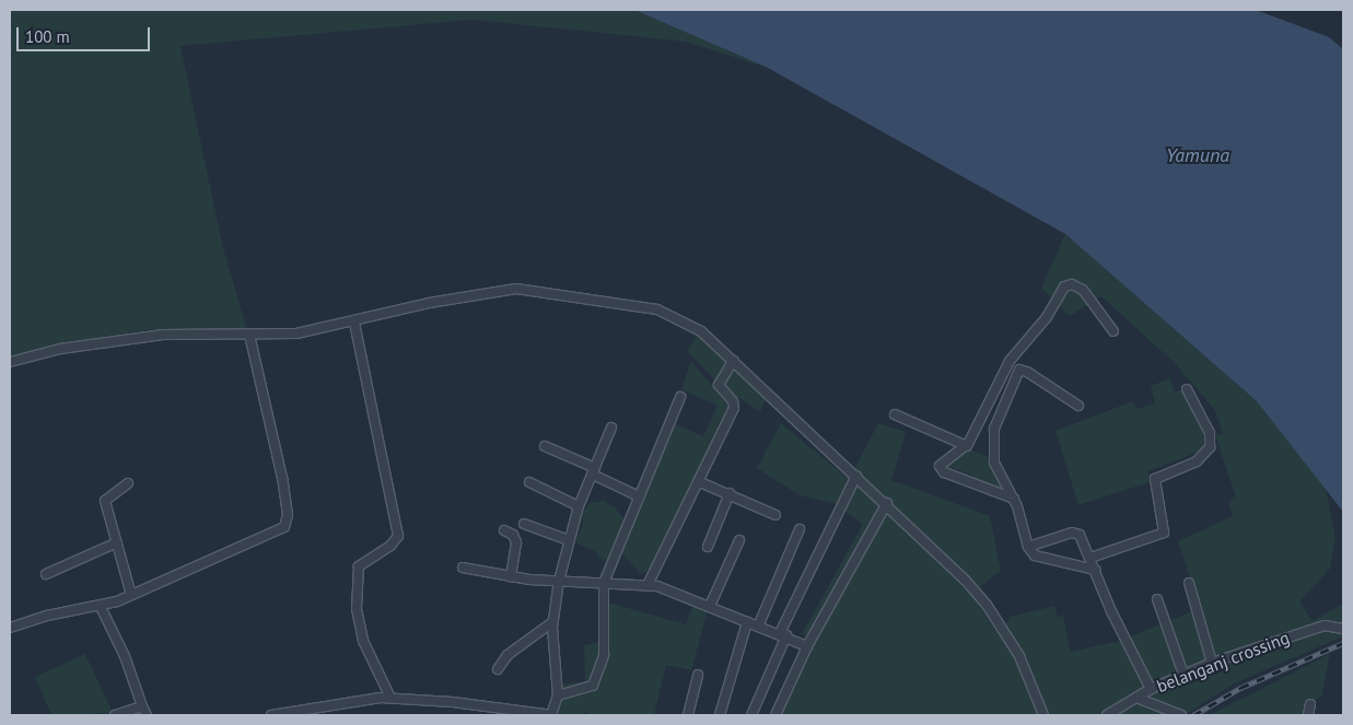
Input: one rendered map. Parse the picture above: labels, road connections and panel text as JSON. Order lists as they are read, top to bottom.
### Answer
{
  "streets": {
    "street": ["belanganj crossing"]
  },
  "water": ["Yamuna"],
  "scale_bar": "100 m"
}
